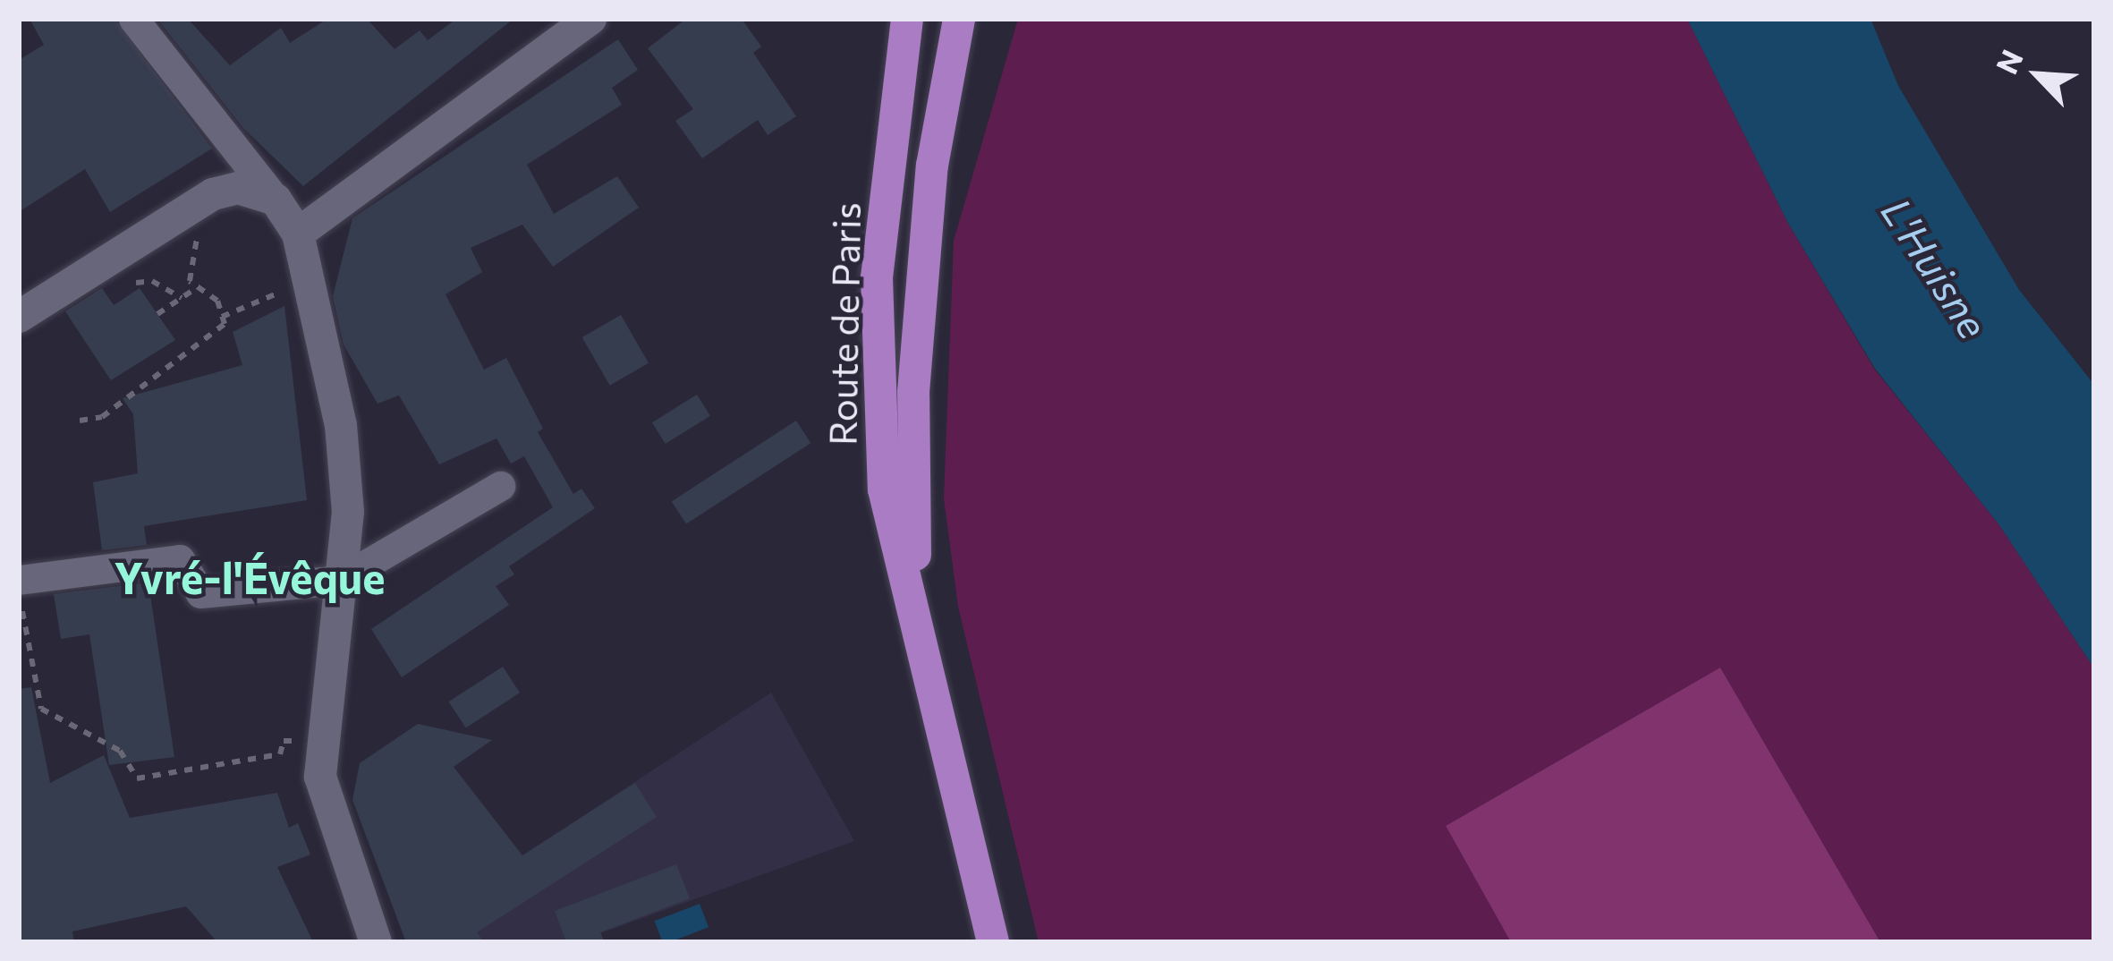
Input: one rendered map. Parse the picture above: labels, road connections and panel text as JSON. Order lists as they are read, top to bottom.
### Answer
{
  "streets": {
    "main road": ["Route de Paris"]
  },
  "districts": ["Yvré-l'Évêque"],
  "water": ["L'Huisne"],
  "north": "top left"
}
